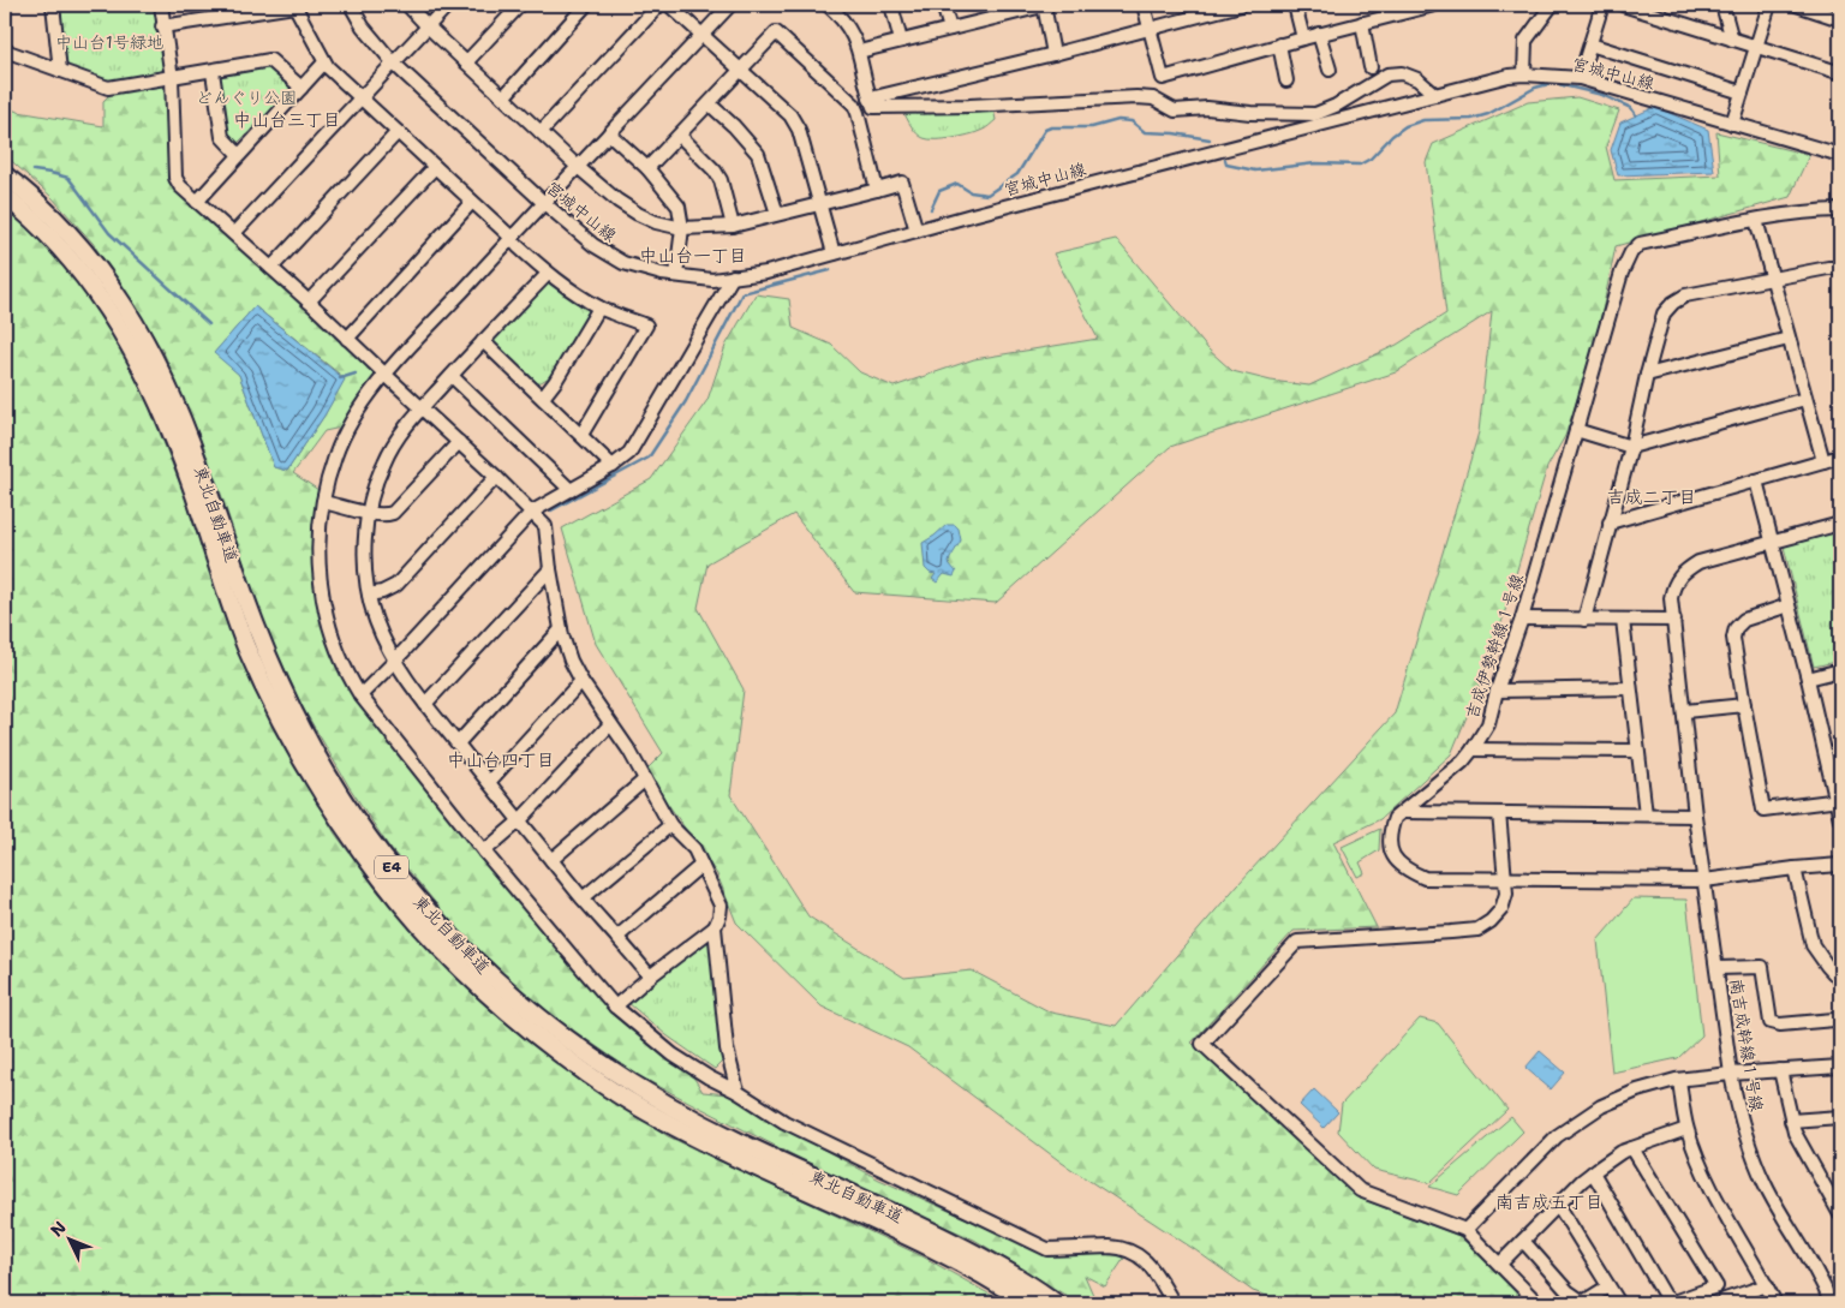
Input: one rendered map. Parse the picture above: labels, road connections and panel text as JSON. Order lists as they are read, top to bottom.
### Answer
{
  "streets": {
    "highway": ["東北自動車道", "E4"],
    "street": ["宮城中山線", "吉成伊勢幹線１号線", "南吉成幹線１号線"]
  },
  "crossings": [
    ["吉成伊勢幹線１号線", "南吉成幹線１号線"]
  ],
  "districts": [
    "中山台三丁目",
    "中山台一丁目",
    "吉成二丁目",
    "中山台四丁目",
    "南吉成五丁目"
  ],
  "parks": ["中山台1号緑地", "どんぐり公園"],
  "north": "top left"
}
